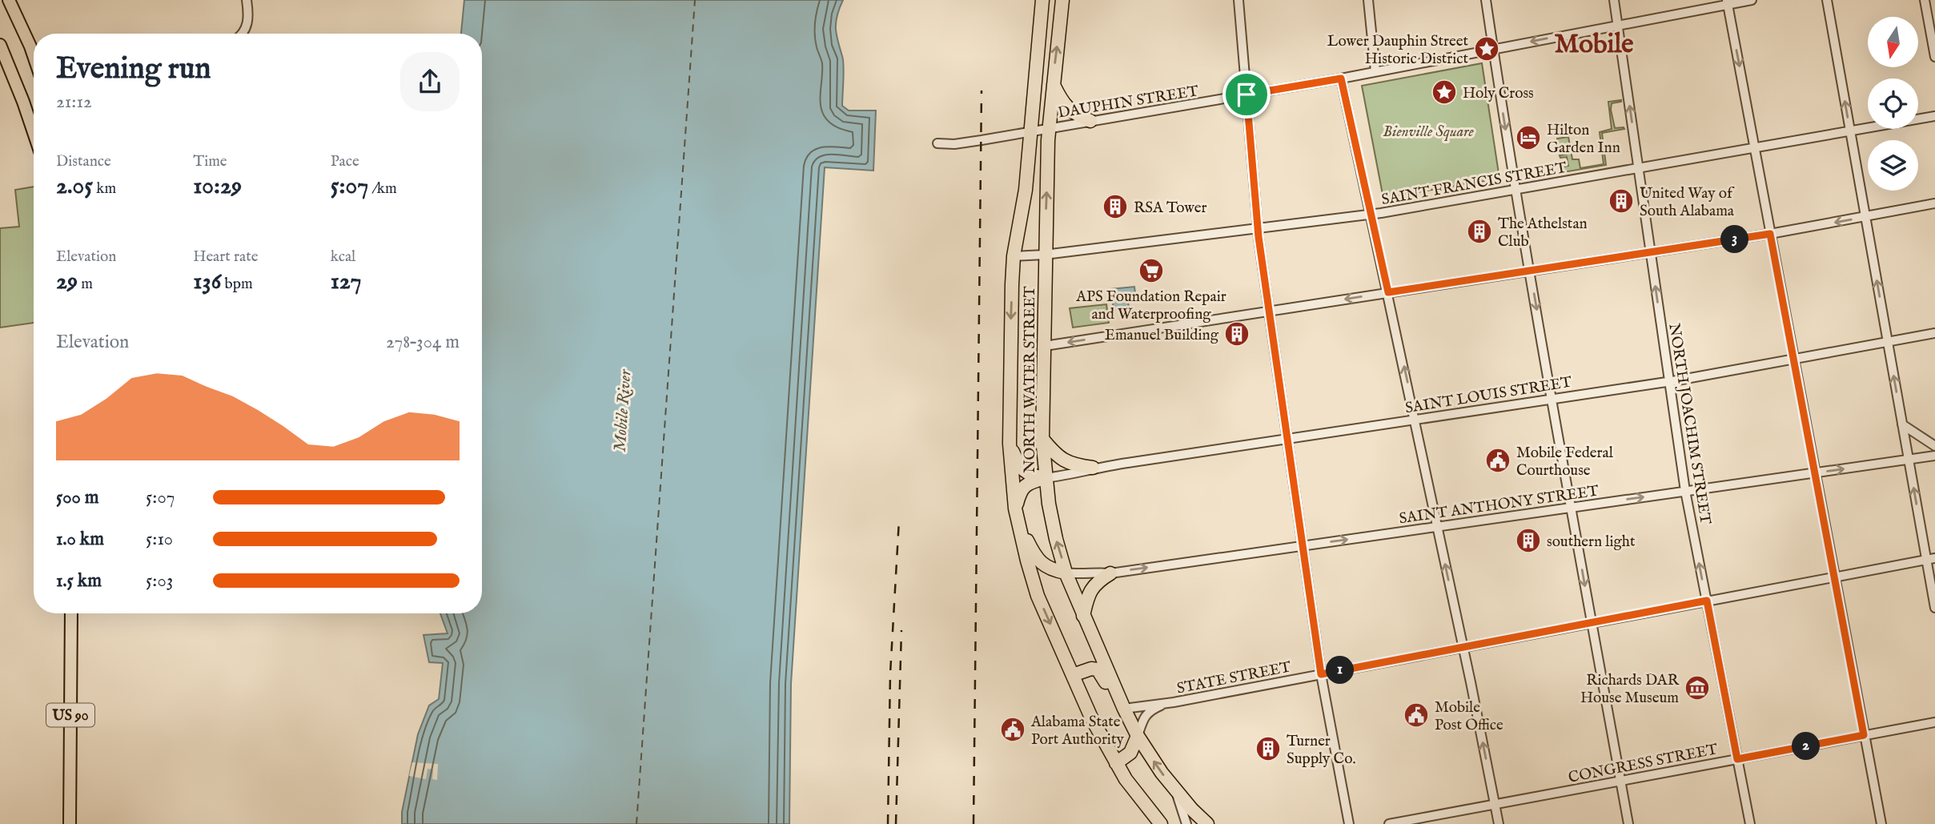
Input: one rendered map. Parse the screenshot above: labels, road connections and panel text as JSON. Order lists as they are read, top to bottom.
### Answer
{
  "streets": {
    "highway": ["NORTH WATER STREET"],
    "main road": ["US 90"],
    "street": [
      "DAUPHIN STREET",
      "SAINT FRANCIS STREET",
      "SAINT LOUIS STREET",
      "NORTH JOACHIM STREET",
      "SAINT ANTHONY STREET",
      "STATE STREET",
      "CONGRESS STREET"
    ]
  },
  "crossings": [
    ["DAUPHIN STREET", "NORTH WATER STREET"],
    ["DAUPHIN STREET", "NORTH JOACHIM STREET"],
    ["SAINT FRANCIS STREET", "NORTH WATER STREET"],
    ["SAINT FRANCIS STREET", "NORTH JOACHIM STREET"],
    ["NORTH WATER STREET", "SAINT LOUIS STREET"],
    ["NORTH WATER STREET", "SAINT ANTHONY STREET"],
    ["NORTH WATER STREET", "STATE STREET"],
    ["SAINT LOUIS STREET", "NORTH JOACHIM STREET"],
    ["NORTH JOACHIM STREET", "SAINT ANTHONY STREET"],
    ["NORTH JOACHIM STREET", "STATE STREET"],
    ["NORTH JOACHIM STREET", "CONGRESS STREET"]
  ],
  "one_way": ["NORTH JOACHIM STREET", "SAINT ANTHONY STREET"],
  "districts": ["Mobile"],
  "water": ["Mobile River"],
  "parks": ["Bienville Square"],
  "places": {
    "place": ["Lower Dauphin Street Historic District", "Holy Cross"],
    "hotel": ["Hilton Garden Inn"],
    "building": [
      "United Way of South Alabama",
      "RSA Tower",
      "The Athelstan Club",
      "Emanuel Building",
      "southern light",
      "Turner Supply Co."
    ],
    "supermarket": ["APS Foundation Repair and Waterproofing"],
    "public building": ["Mobile Federal Courthouse", "Mobile Post Office", "Alabama State Port Authority"],
    "museum": ["Richards DAR House Museum"]
  },
  "north": "bottom",
  "page": {
    "heading": ["Evening run", "21:12"],
    "stats": [
      ["Distance", "2.05 km"],
      ["Time", "10:29"],
      ["Pace", "5:07 /km"],
      ["Elevation", "29 m"],
      ["Heart rate", "136 bpm"],
      ["kcal", "127"]
    ],
    "pins": ["3", "1", "2"],
    "chart": ["Elevation", "278–304 m"],
    "list": [
      {
        "name": "500 m",
        "note": "5:07"
      },
      {
        "name": "1.0 km",
        "note": "5:10"
      },
      {
        "name": "1.5 km",
        "note": "5:03"
      }
    ]
  }
}
